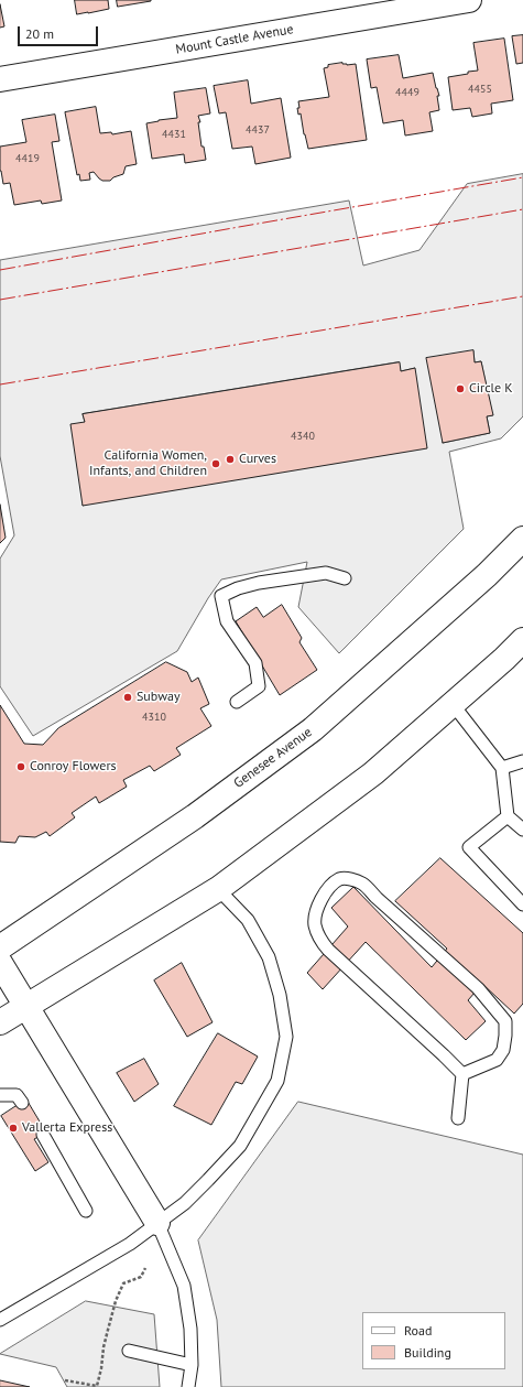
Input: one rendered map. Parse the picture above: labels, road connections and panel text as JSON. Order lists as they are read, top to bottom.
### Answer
{
  "streets": {
    "main road": ["Mount Castle Avenue", "Genesee Avenue"]
  },
  "places": [
    "Circle K",
    "Curves",
    "California Women, Infants, and Children",
    "Subway",
    "Conroy Flowers",
    "Vallerta Express"
  ],
  "house_numbers": [
    "4455",
    "4449",
    "4437",
    "4431",
    "4419",
    "4340",
    "4310"
  ],
  "legend": ["Road", "Building"],
  "scale_bar": "20 m"
}
